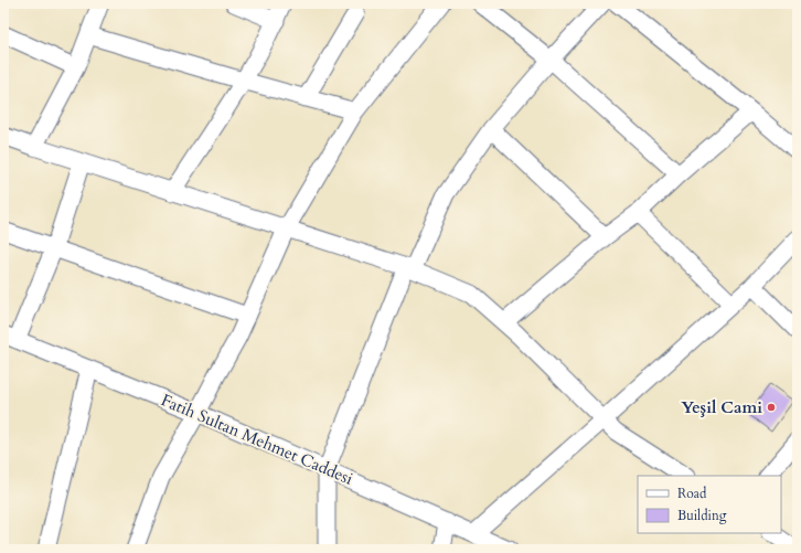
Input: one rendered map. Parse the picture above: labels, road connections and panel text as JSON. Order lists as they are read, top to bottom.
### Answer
{
  "streets": {
    "street": ["Fatih Sultan Mehmet Caddesi"]
  },
  "places": ["Yeşil Cami"],
  "legend": ["Road", "Building"]
}
